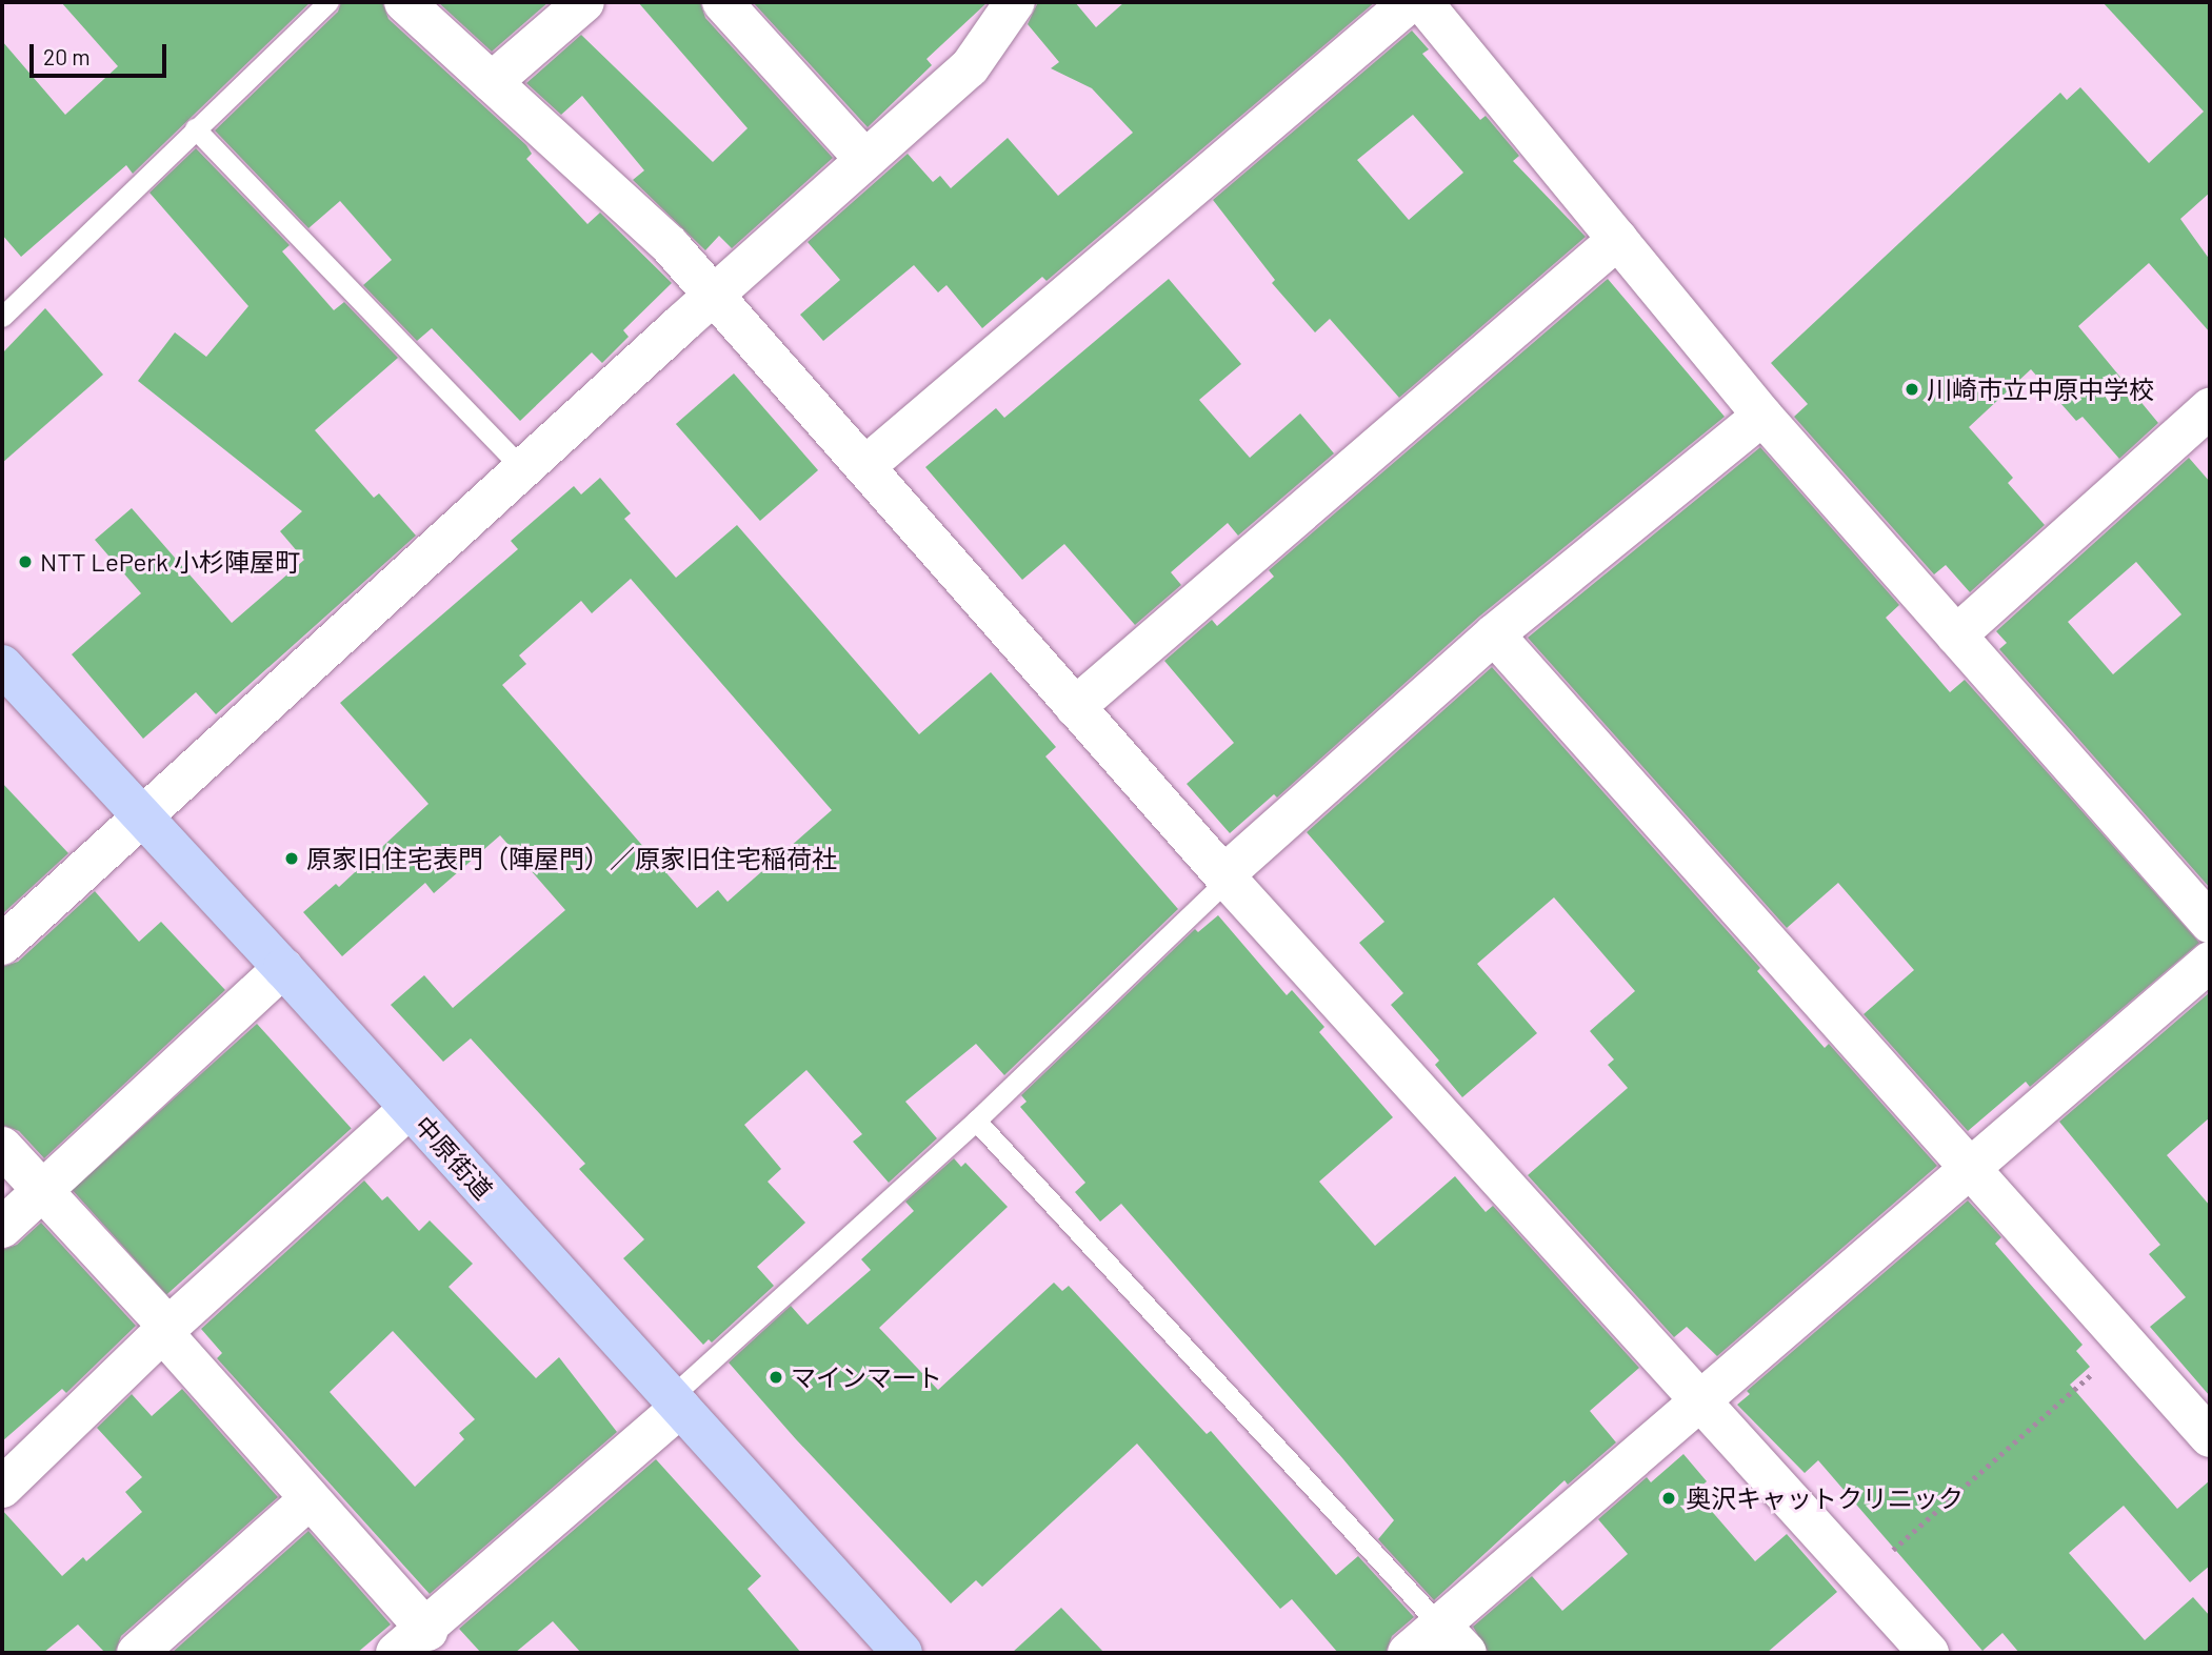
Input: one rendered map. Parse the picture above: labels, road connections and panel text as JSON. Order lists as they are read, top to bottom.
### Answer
{
  "streets": {
    "main road": ["中原街道"]
  },
  "places": [
    "川崎市立中原中学校",
    "NTT LePerk 小杉陣屋町",
    "原家旧住宅表門（陣屋門）／原家旧住宅稲荷社",
    "マインマート",
    "奥沢キャットクリニック"
  ],
  "scale_bar": "20 m"
}
